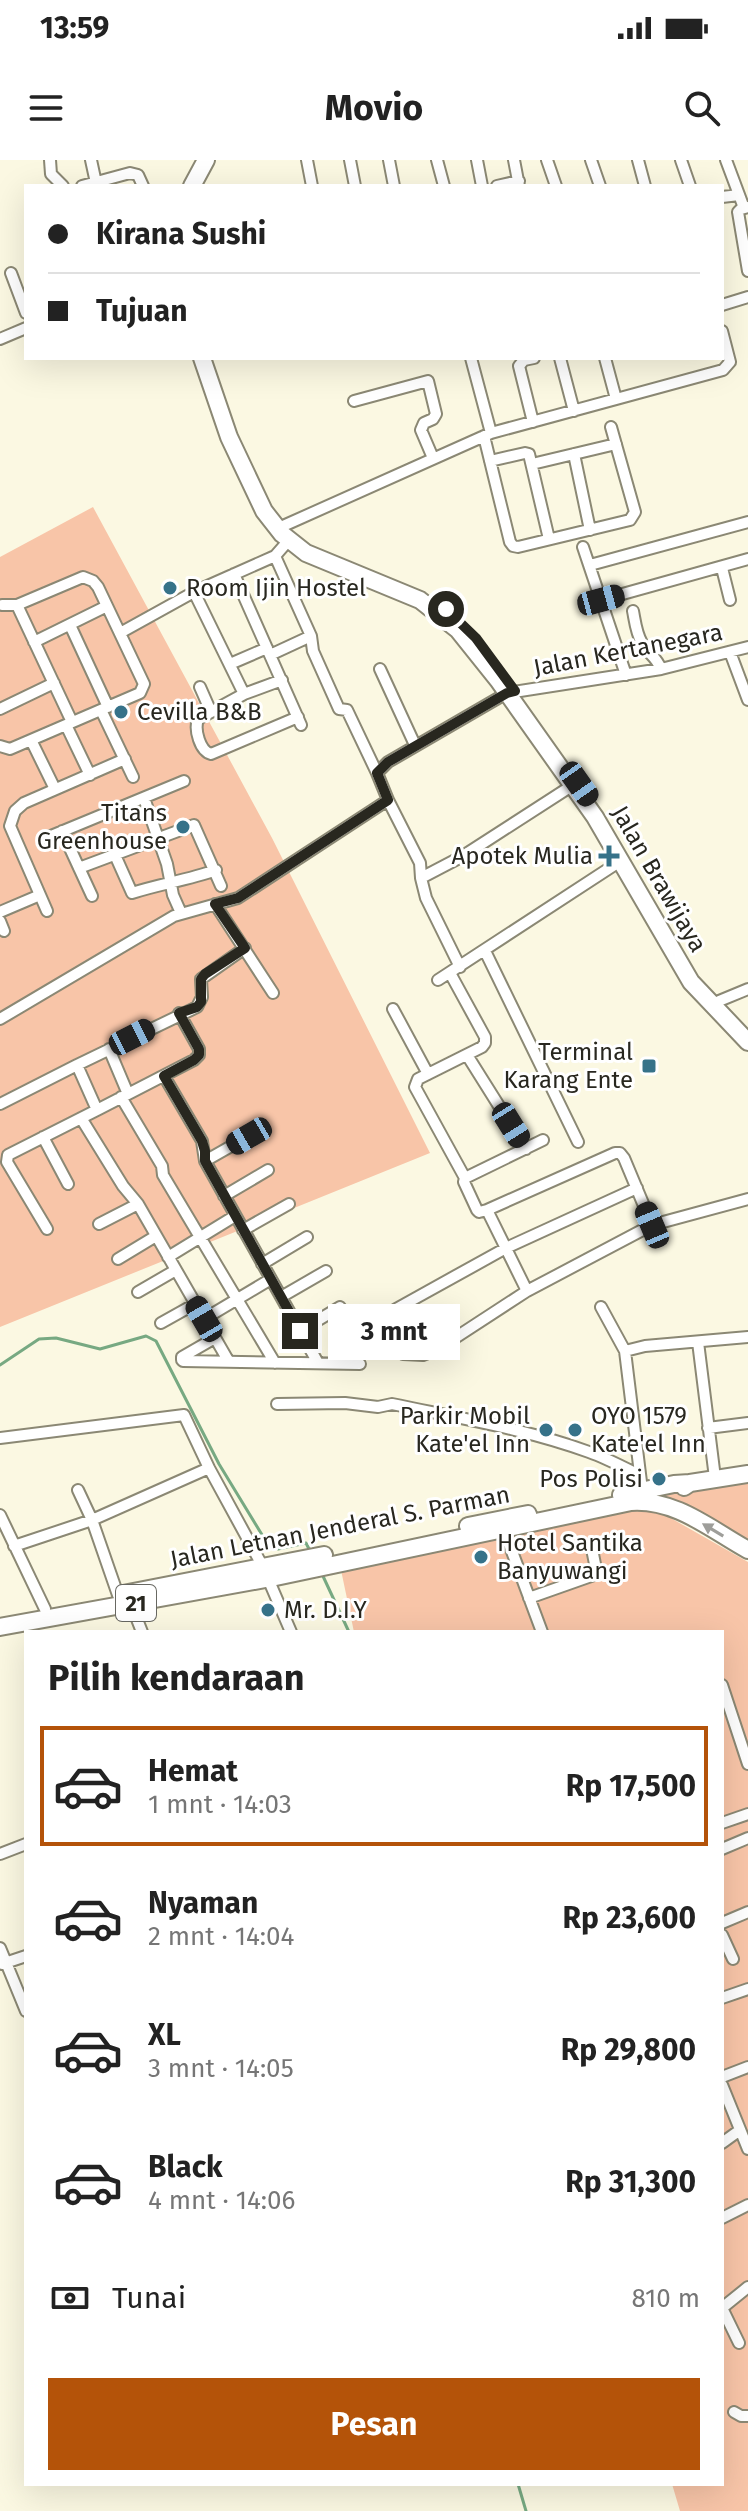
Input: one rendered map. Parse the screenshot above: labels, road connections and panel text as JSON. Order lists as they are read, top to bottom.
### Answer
{
  "streets": {
    "highway": ["Jalan Brawijaya", "Jalan Letnan Jenderal S. Parman", "21"],
    "street": ["Jalan Kertanegara"]
  },
  "crossings": [
    ["Jalan Kertanegara", "Jalan Brawijaya"],
    ["Jalan Letnan Jenderal S. Parman", "21"]
  ],
  "places": {
    "other": [
      "Room Ijin Hostel",
      "Cevilla B&B",
      "Titans Greenhouse",
      "Parkir Mobil Kate'el Inn",
      "OYO 1579 Kate'el Inn",
      "Pos Polisi",
      "Hotel Santika Banyuwangi",
      "Mr. D.I.Y"
    ],
    "health": ["Apotek Mulia"],
    "transit": ["Terminal Karang Ente"]
  },
  "page": {
    "status": "13:59",
    "header": "Movio",
    "banner": ["Kirana Sushi", "Tujuan"],
    "bubble": "3 mnt",
    "heading": "Pilih kendaraan",
    "list": [
      {
        "name": "Hemat",
        "note": "1 mnt · 14:03",
        "value": "Rp 17,500"
      },
      {
        "name": "Nyaman",
        "note": "2 mnt · 14:04",
        "value": "Rp 23,600"
      },
      {
        "name": "XL",
        "note": "3 mnt · 14:05",
        "value": "Rp 29,800"
      },
      {
        "name": "Black",
        "note": "4 mnt · 14:06",
        "value": "Rp 31,300"
      }
    ],
    "pay": ["Tunai", "810 m"],
    "buttons": "Pesan"
  }
}
